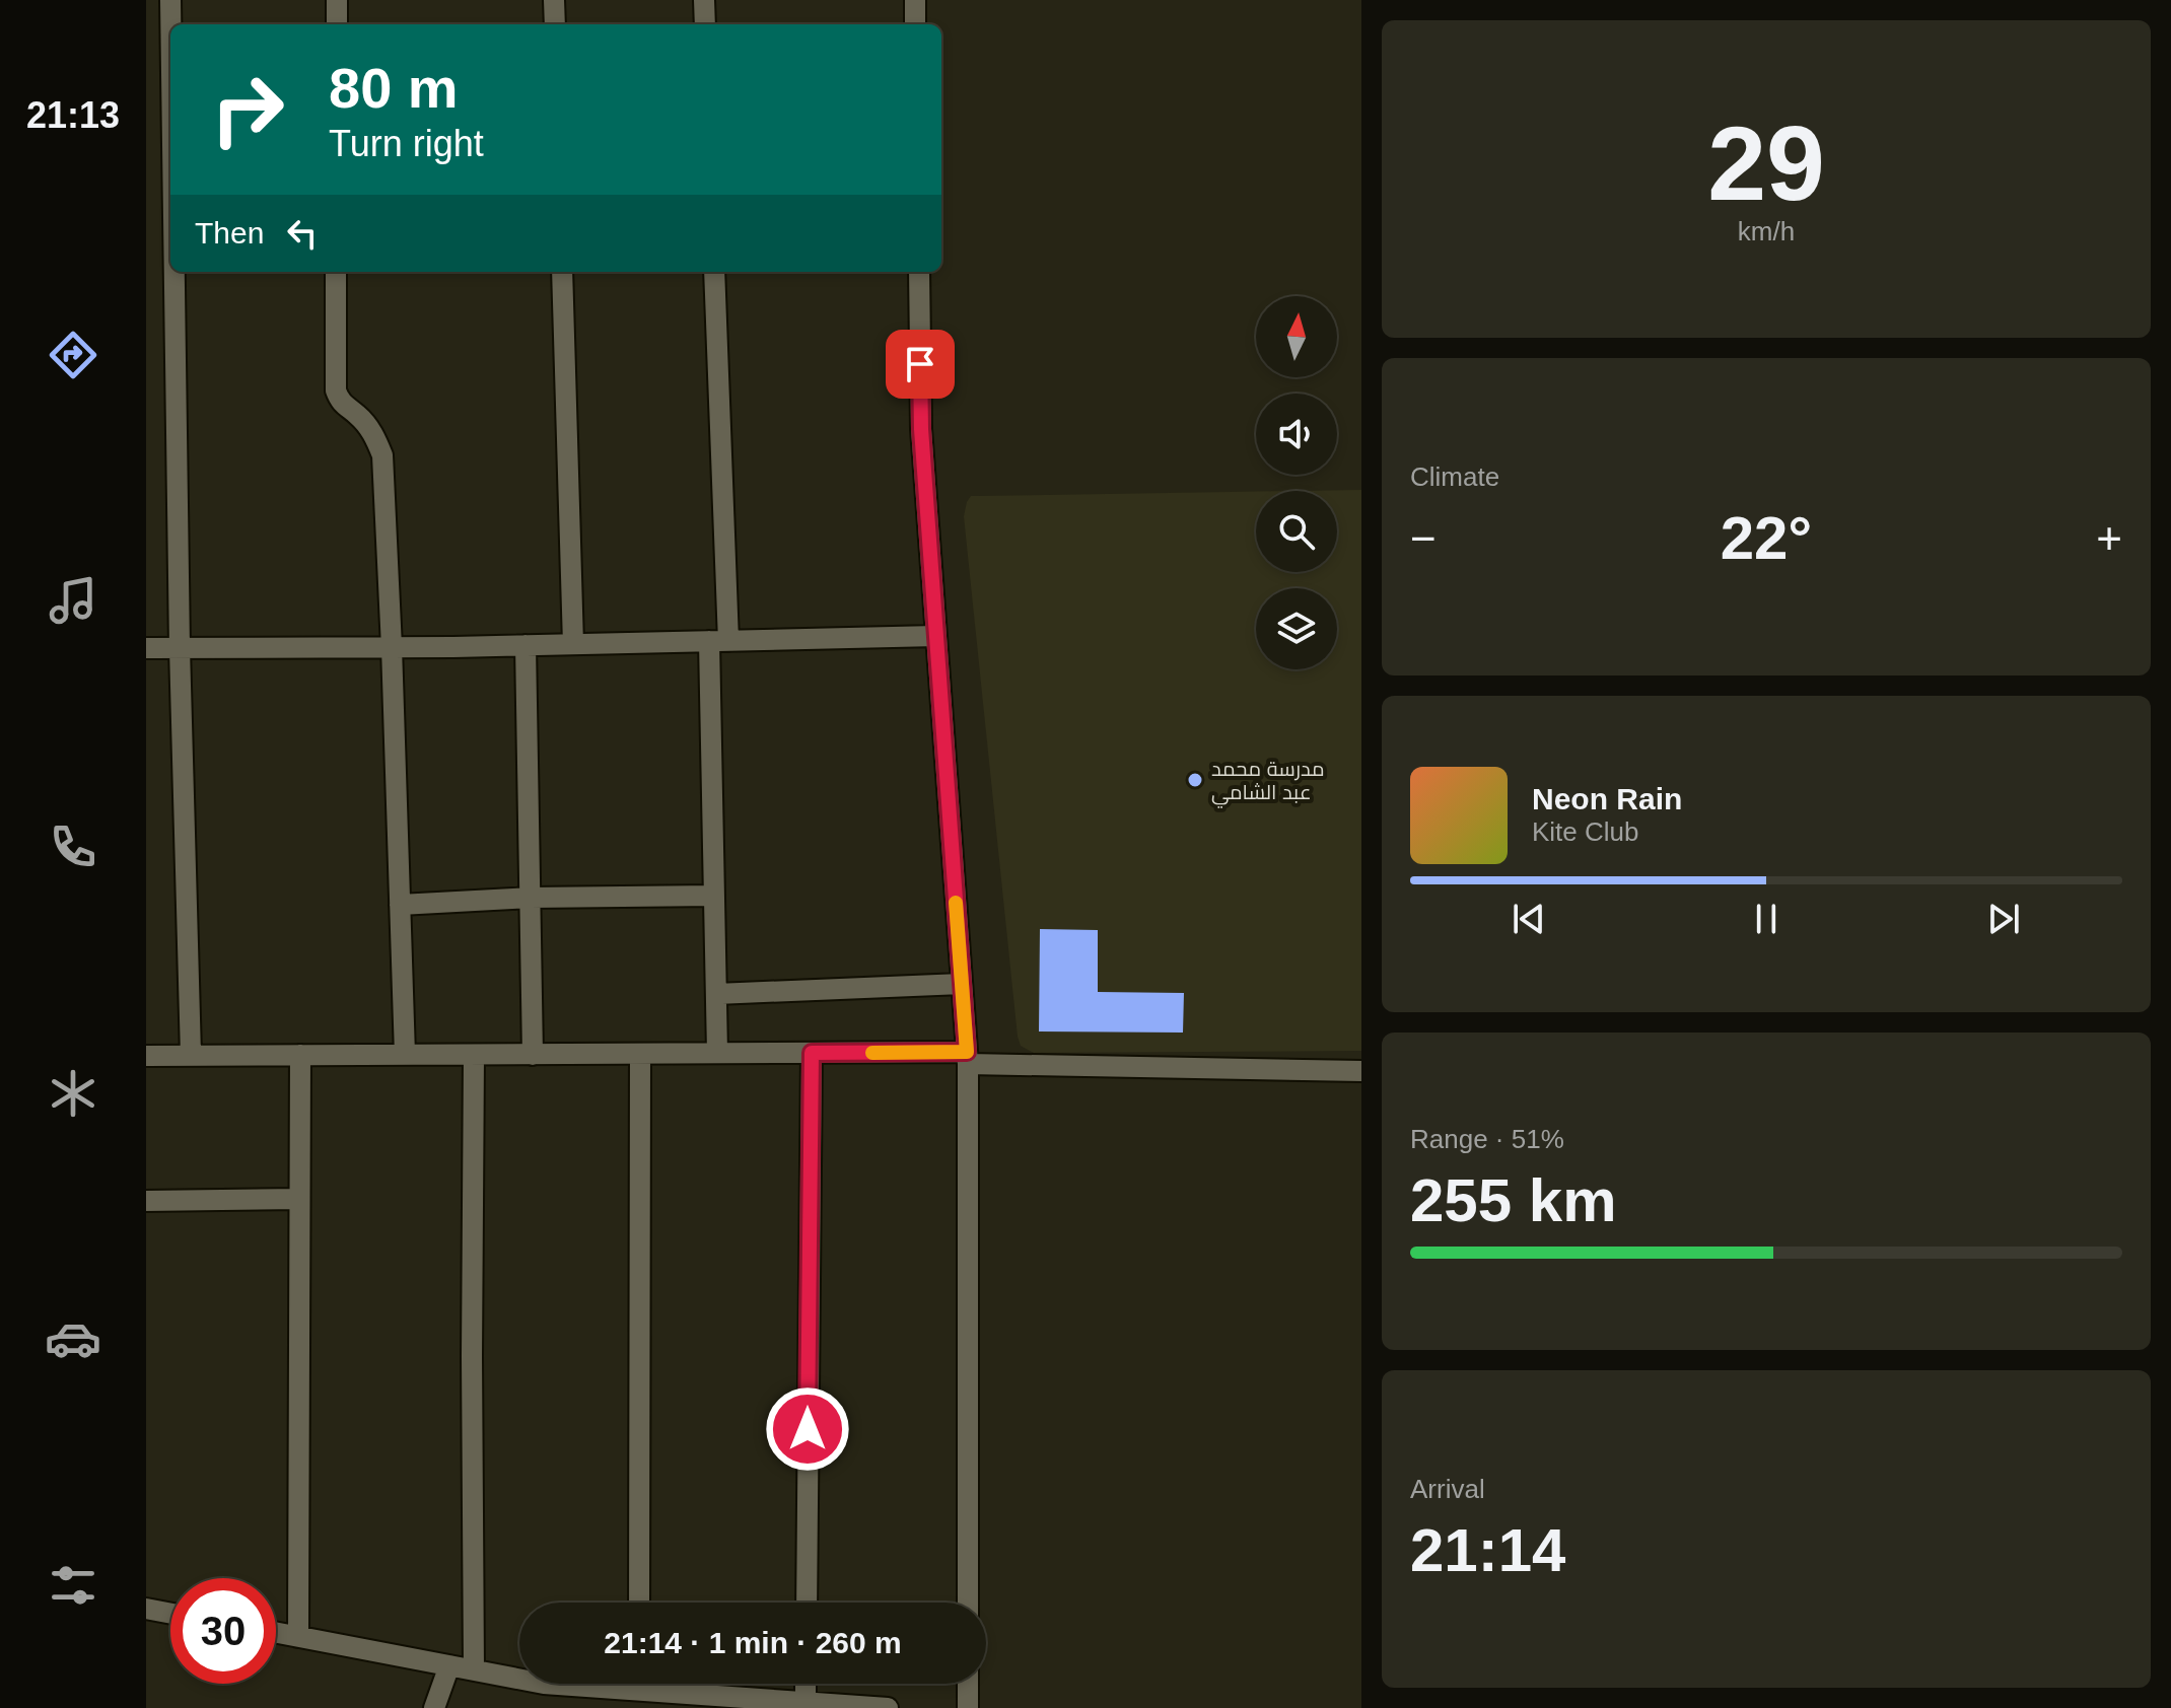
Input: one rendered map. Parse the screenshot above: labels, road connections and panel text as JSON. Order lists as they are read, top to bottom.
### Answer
{
  "places": ["مدرسة محمد عبد الشامي"],
  "north": "top",
  "page": {
    "tabs": "21:13",
    "tile": [
      ["29", "km/h"],
      "Climate",
      ["Range · 51%", "255 km"],
      ["Arrival", "21:14"]
    ],
    "turn": ["80 m", "Turn right"],
    "then": "Then",
    "heat": ["−", "22°", "+"],
    "song": ["Neon Rain", "Kite Club"],
    "limit": "30",
    "trip": "21:14 · 1 min · 260 m"
  }
}
